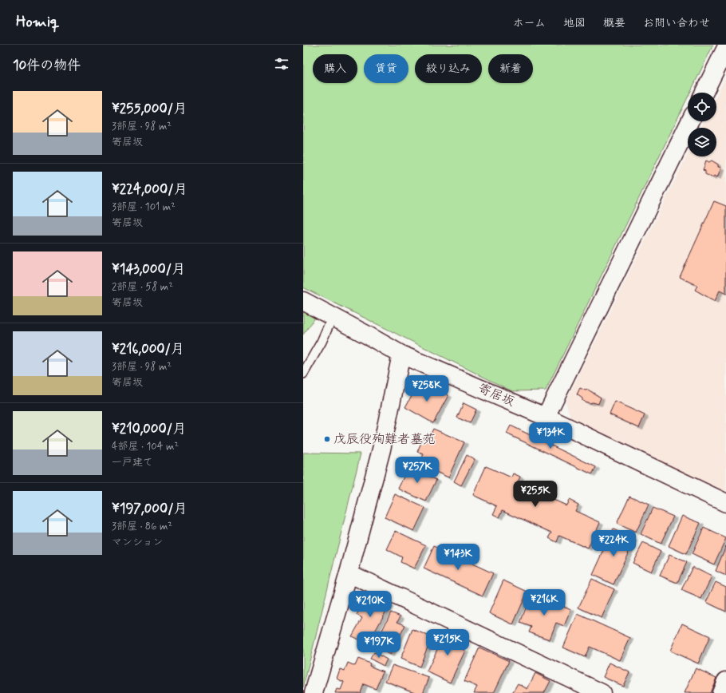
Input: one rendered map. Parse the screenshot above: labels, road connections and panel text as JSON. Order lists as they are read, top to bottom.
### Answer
{
  "streets": {
    "street": ["寄居坂"]
  },
  "places": ["戊辰役殉難者墓苑"],
  "page": {
    "header": "Homiq",
    "nav": [
      "ホーム",
      "地図",
      "概要",
      "お問い合わせ"
    ],
    "heading": "10件の物件",
    "chip": [
      "購入",
      "賃貸",
      "絞り込み",
      "新着"
    ],
    "list": [
      {
        "name": "¥255,000/月",
        "note": "3部屋 · 98 m² · 寄居坂"
      },
      {
        "name": "¥224,000/月",
        "note": "3部屋 · 101 m² · 寄居坂"
      },
      {
        "name": "¥143,000/月",
        "note": "2部屋 · 58 m² · 寄居坂"
      },
      {
        "name": "¥216,000/月",
        "note": "3部屋 · 98 m² · 寄居坂"
      },
      {
        "name": "¥210,000/月",
        "note": "4部屋 · 104 m² · 一戸建て"
      },
      {
        "name": "¥197,000/月",
        "note": "3部屋 · 86 m² · マンション"
      }
    ],
    "price": [
      "¥258K",
      "¥134K",
      "¥257K",
      "¥255K",
      "¥224K",
      "¥143K",
      "¥216K",
      "¥210K",
      "¥215K",
      "¥197K"
    ]
  }
}
